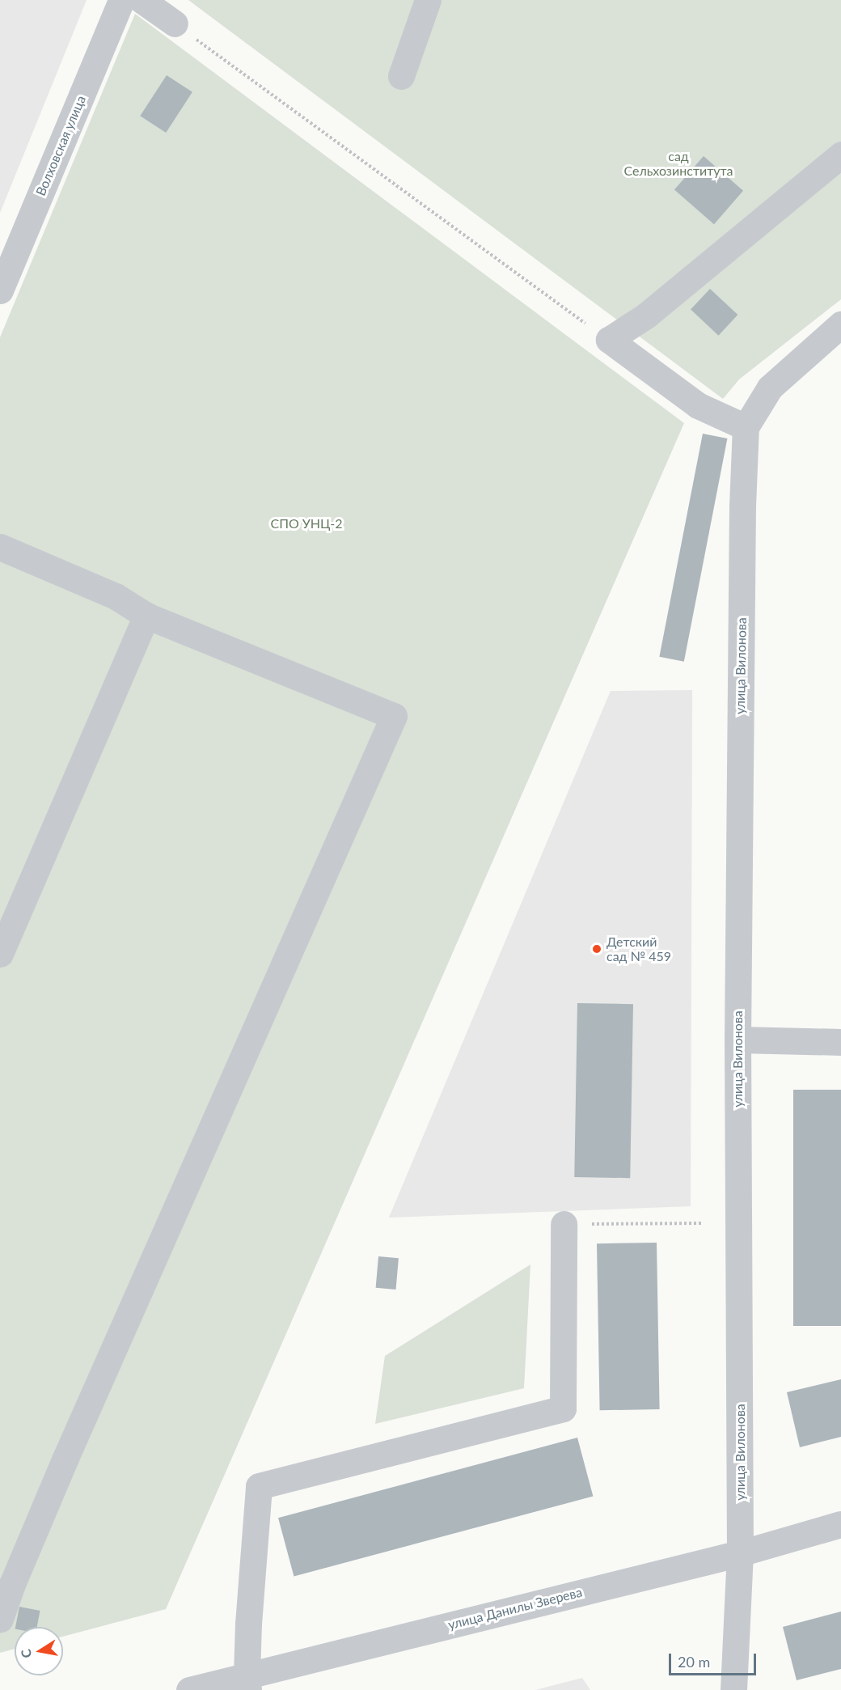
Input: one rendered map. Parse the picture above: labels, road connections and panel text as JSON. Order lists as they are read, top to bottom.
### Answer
{
  "streets": {
    "street": ["Волховская улица", "улица Вилонова", "улица Данилы Зверева"]
  },
  "crossings": [
    ["улица Вилонова", "улица Данилы Зверева"]
  ],
  "parks": ["сад Сельхозинститута", "СПО УНЦ-2"],
  "places": ["Детский сад № 459"],
  "scale_bar": "20 m",
  "north": "left"
}
